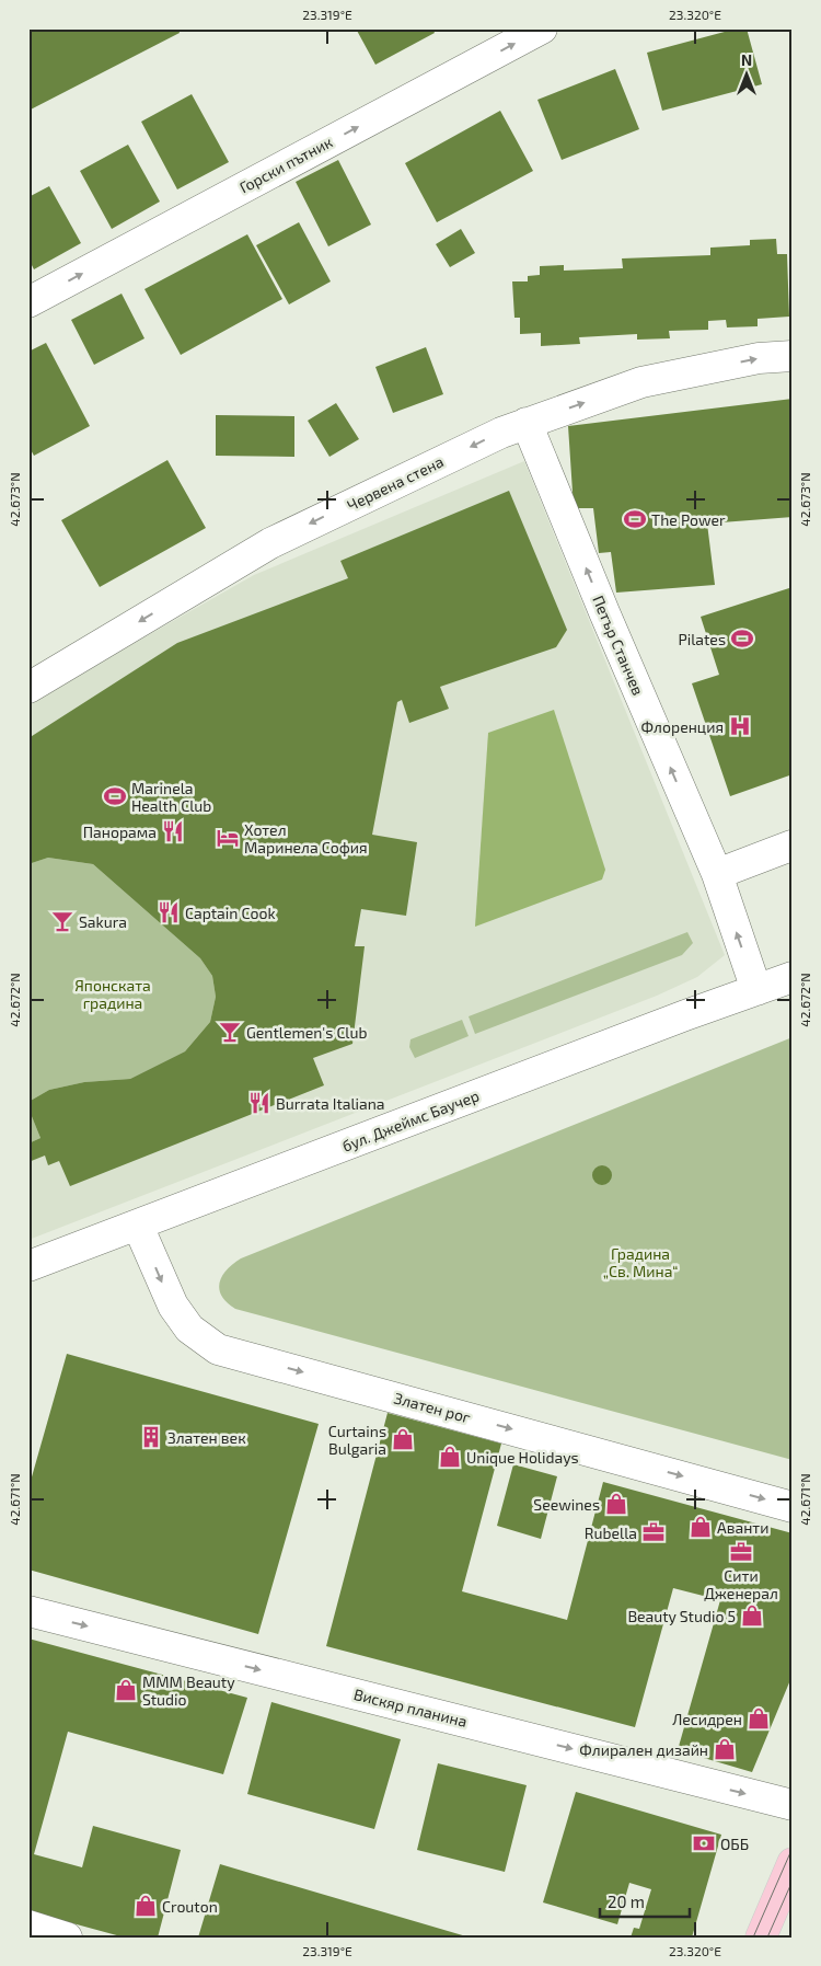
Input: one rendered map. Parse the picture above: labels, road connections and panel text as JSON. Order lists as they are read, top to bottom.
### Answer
{
  "streets": {
    "street": [
      "Горски пътник",
      "Червена стена",
      "Петър Станчев",
      "бул. Джеймс Баучер",
      "Златен рог",
      "Вискяр планина"
    ]
  },
  "crossings": [
    ["Червена стена", "Петър Станчев"],
    ["Петър Станчев", "бул. Джеймс Баучер"],
    ["бул. Джеймс Баучер", "Златен рог"]
  ],
  "one_way": [
    "Горски пътник",
    "Петър Станчев",
    "Златен рог",
    "Вискяр планина"
  ],
  "parks": ["Японската градина", "Градина „Св. Мина“"],
  "places": {
    "sports": ["The Power", "Pilates", "Marinela Health Club"],
    "hospital": ["Флоренция"],
    "restaurant": ["Панорама", "Captain Cook", "Burrata Italiana"],
    "hotel": ["Хотел Маринела София"],
    "bar": ["Sakura", "Gentlemen's Club"],
    "building": ["Златен век"],
    "shop": [
      "Curtains Bulgaria",
      "Unique Holidays",
      "Seewines",
      "Аванти",
      "Beauty Studio 5",
      "MMM Beauty Studio",
      "Лесидрен",
      "Флирален дизайн",
      "Crouton"
    ],
    "office": ["Rubella", "Сити Дженерал"],
    "bank": ["ОББ"]
  },
  "scale_bar": "20 m",
  "north": "top",
  "coordinates": [
    "23.319°E",
    "23.320°E",
    "42.673°N",
    "42.672°N",
    "42.671°N"
  ]
}
